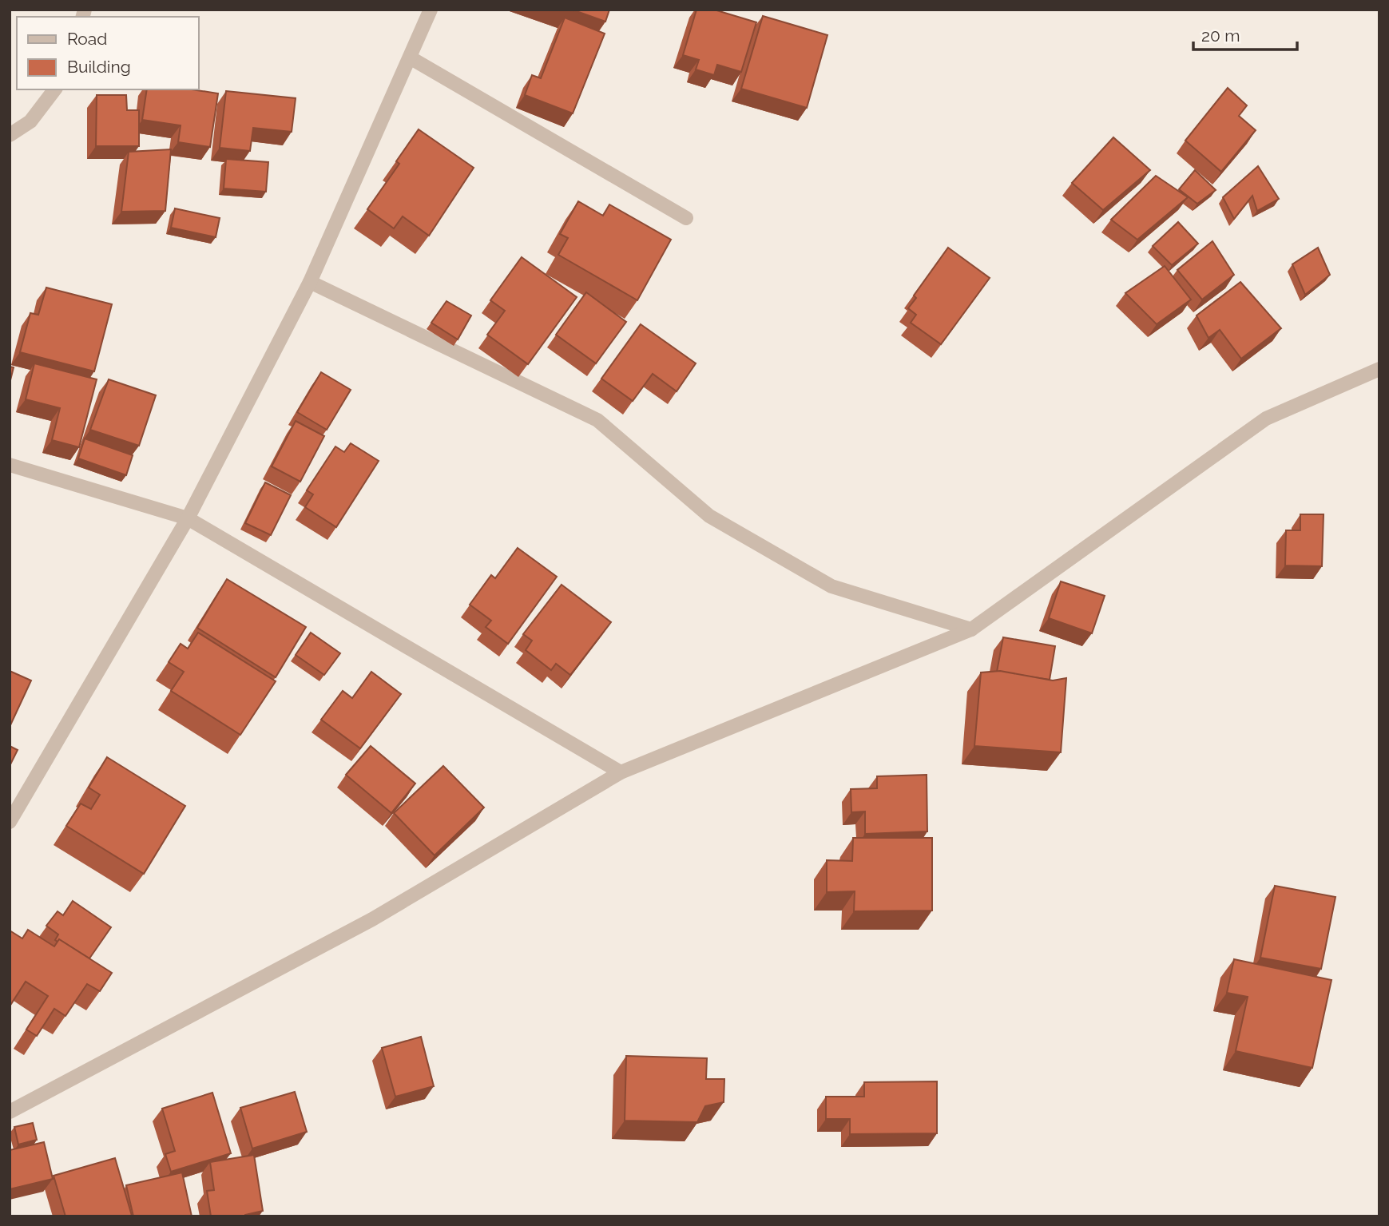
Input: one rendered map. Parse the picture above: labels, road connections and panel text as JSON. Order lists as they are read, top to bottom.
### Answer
{
  "legend": ["Road", "Building"],
  "scale_bar": "20 m"
}
